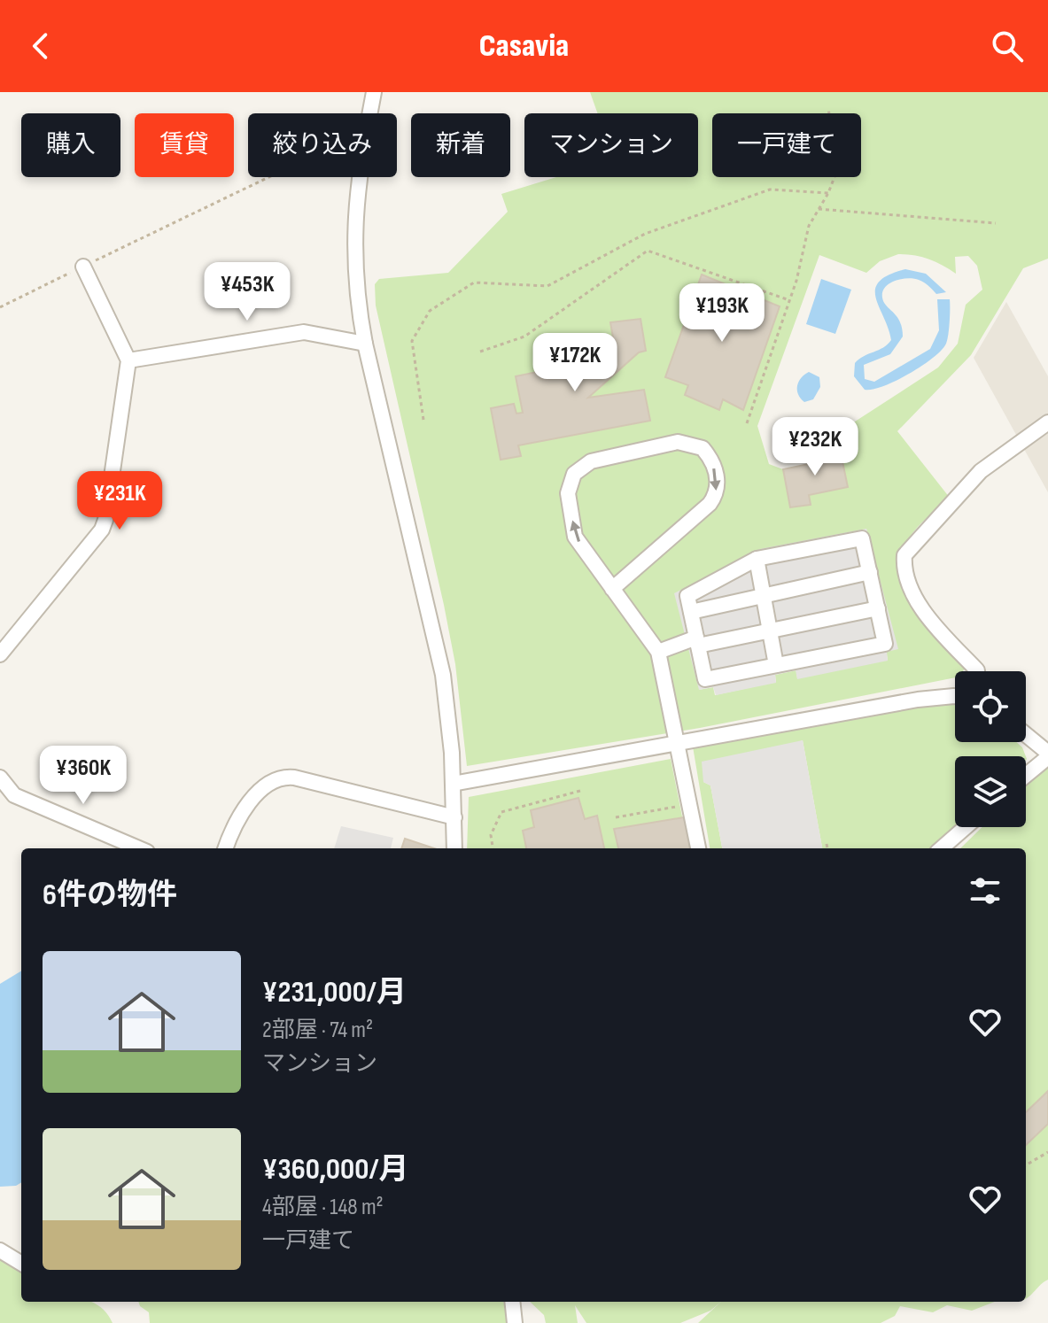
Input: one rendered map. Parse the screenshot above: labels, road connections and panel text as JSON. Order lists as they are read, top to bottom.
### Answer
{
  "page": {
    "header": "Casavia",
    "chip": [
      "購入",
      "賃貸",
      "絞り込み",
      "新着",
      "マンション",
      "一戸建て"
    ],
    "price": [
      "¥453K",
      "¥193K",
      "¥172K",
      "¥232K",
      "¥231K",
      "¥360K"
    ],
    "heading": "6件の物件",
    "list": [
      {
        "name": "¥231,000/月",
        "note": "2部屋 · 74 m² · マンション"
      },
      {
        "name": "¥360,000/月",
        "note": "4部屋 · 148 m² · 一戸建て"
      }
    ]
  }
}
